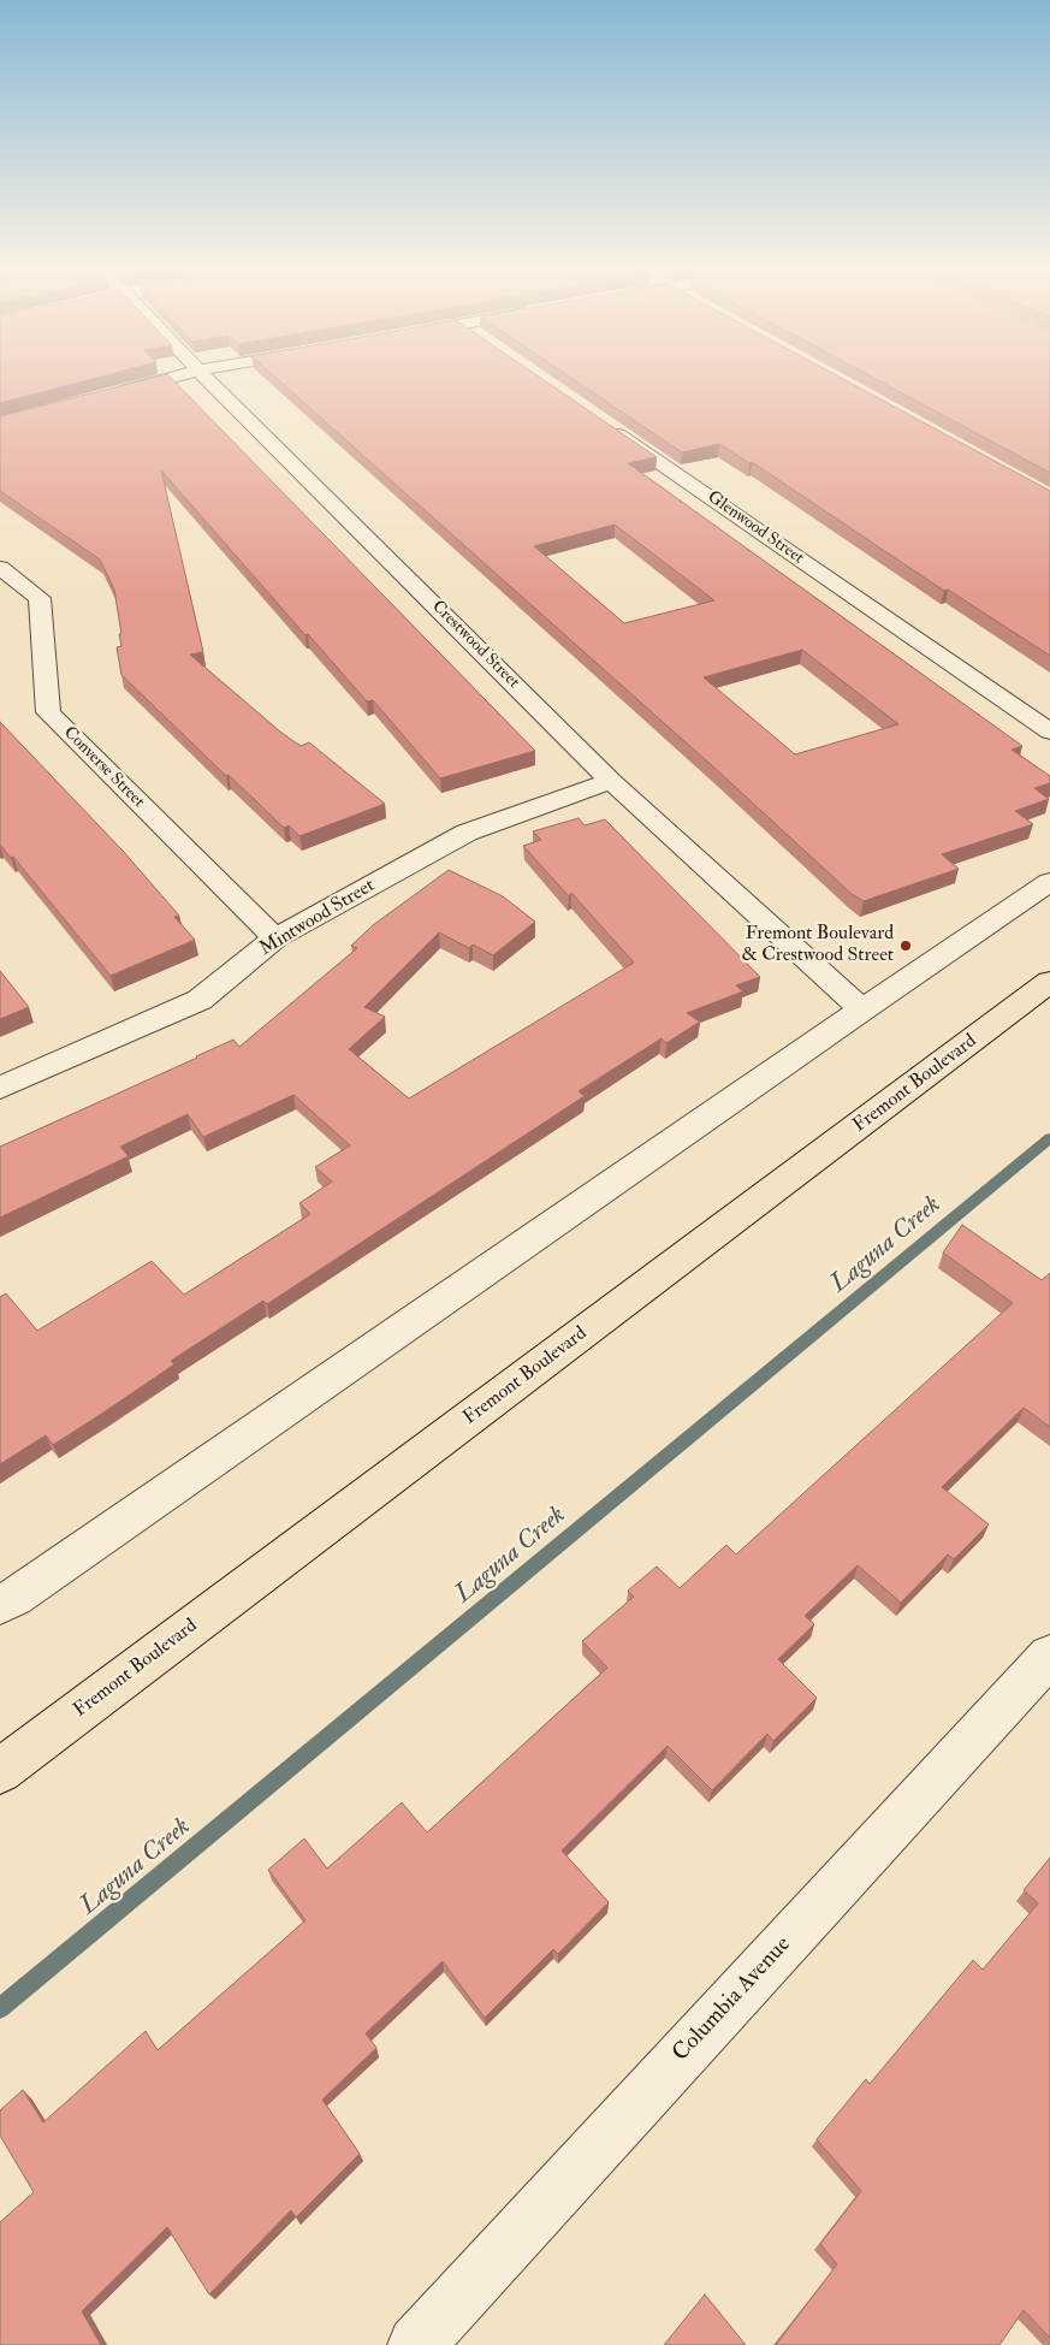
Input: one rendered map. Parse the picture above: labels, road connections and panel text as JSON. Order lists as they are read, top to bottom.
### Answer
{
  "streets": {
    "main road": ["Fremont Boulevard"],
    "street": [
      "Glenwood Street",
      "Crestwood Street",
      "Converse Street",
      "Mintwood Street",
      "Columbia Avenue"
    ]
  },
  "crossings": [
    ["Crestwood Street", "Mintwood Street"],
    ["Converse Street", "Mintwood Street"]
  ],
  "water": ["Laguna Creek"],
  "places": ["Fremont Boulevard & Crestwood Street"]
}
